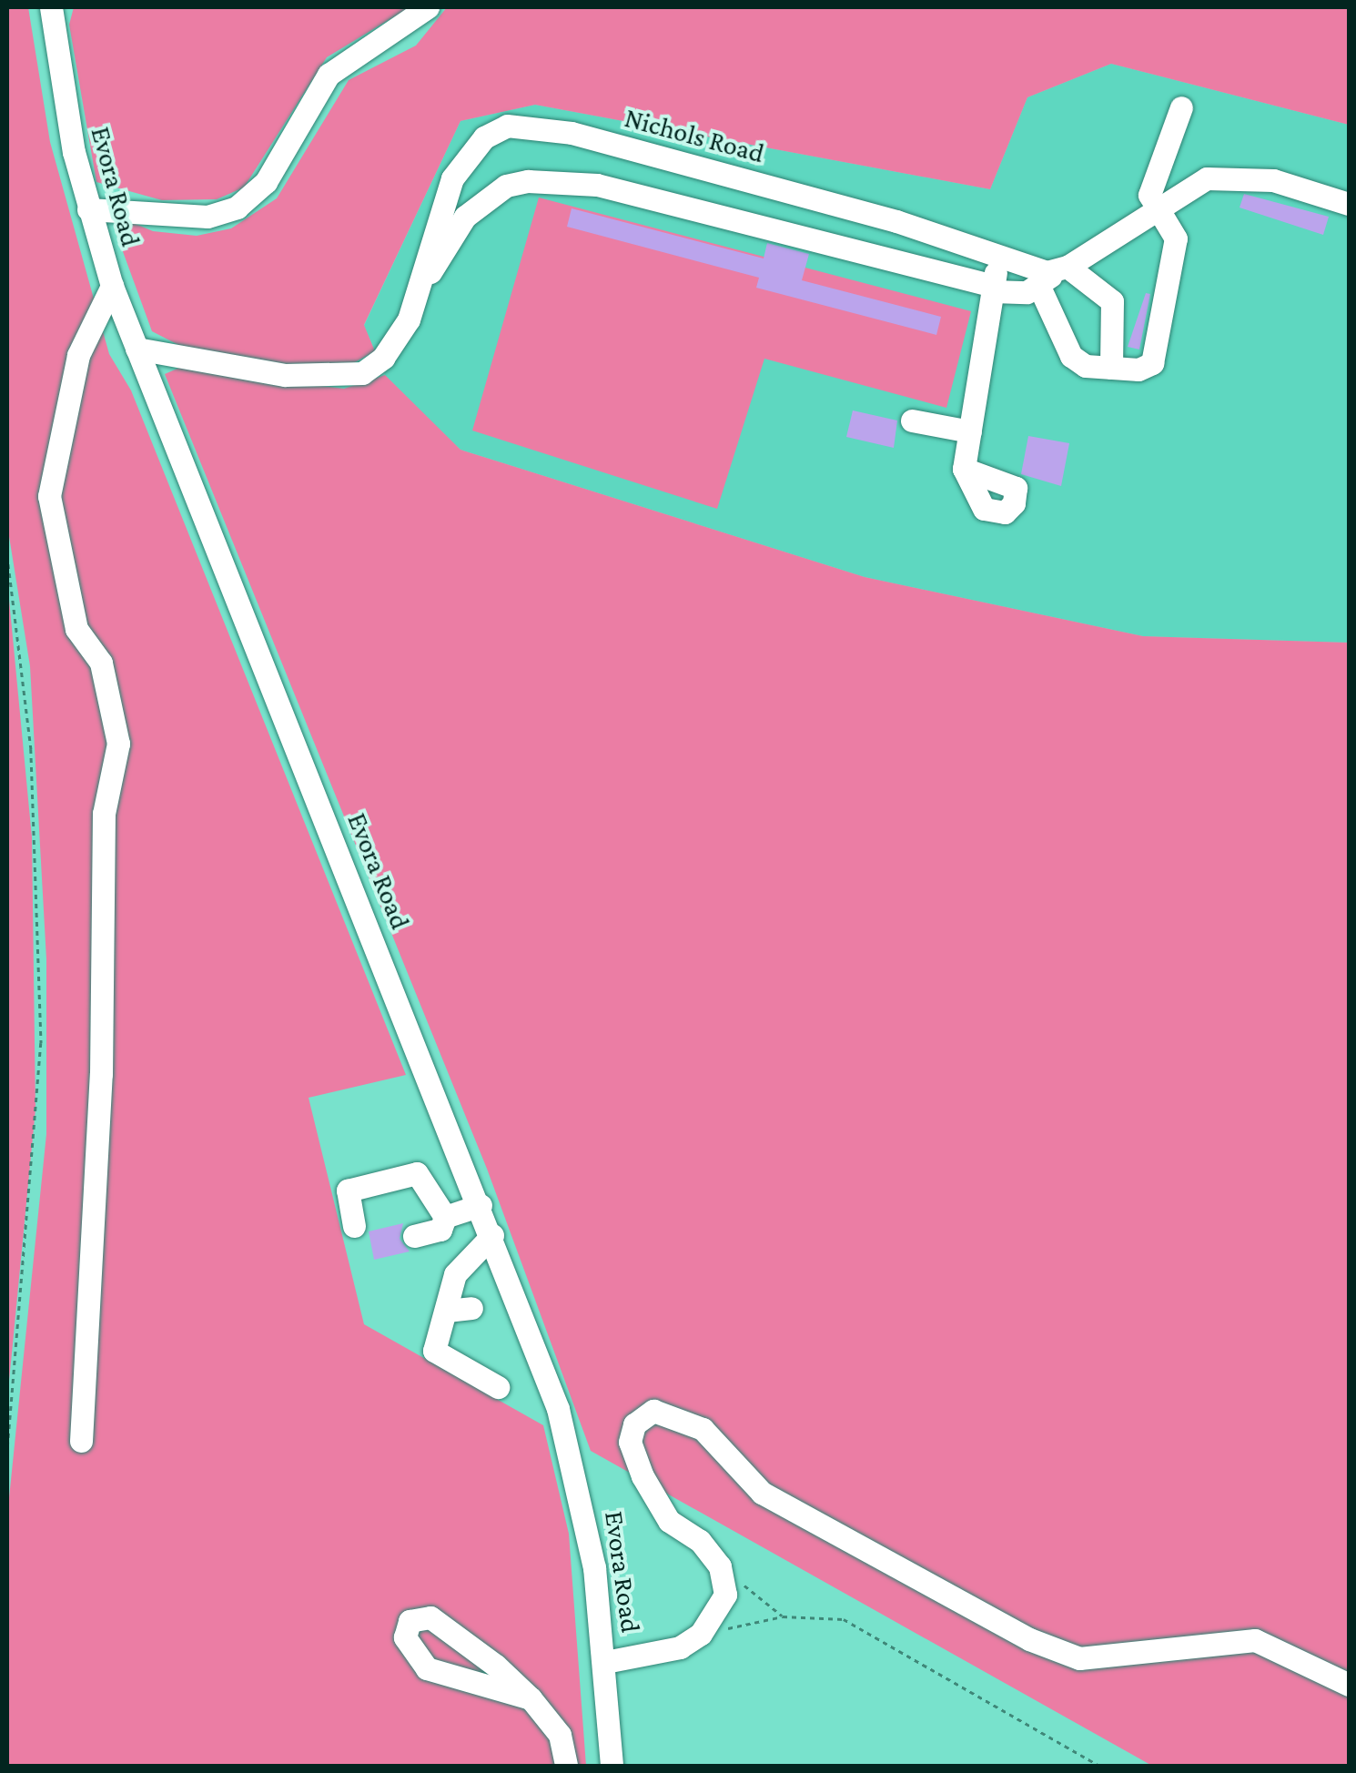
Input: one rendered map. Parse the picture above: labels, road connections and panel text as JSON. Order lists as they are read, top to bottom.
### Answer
{
  "streets": {
    "street": ["Nichols Road", "Evora Road"]
  },
  "crossings": [
    ["Nichols Road", "Evora Road"]
  ]
}
